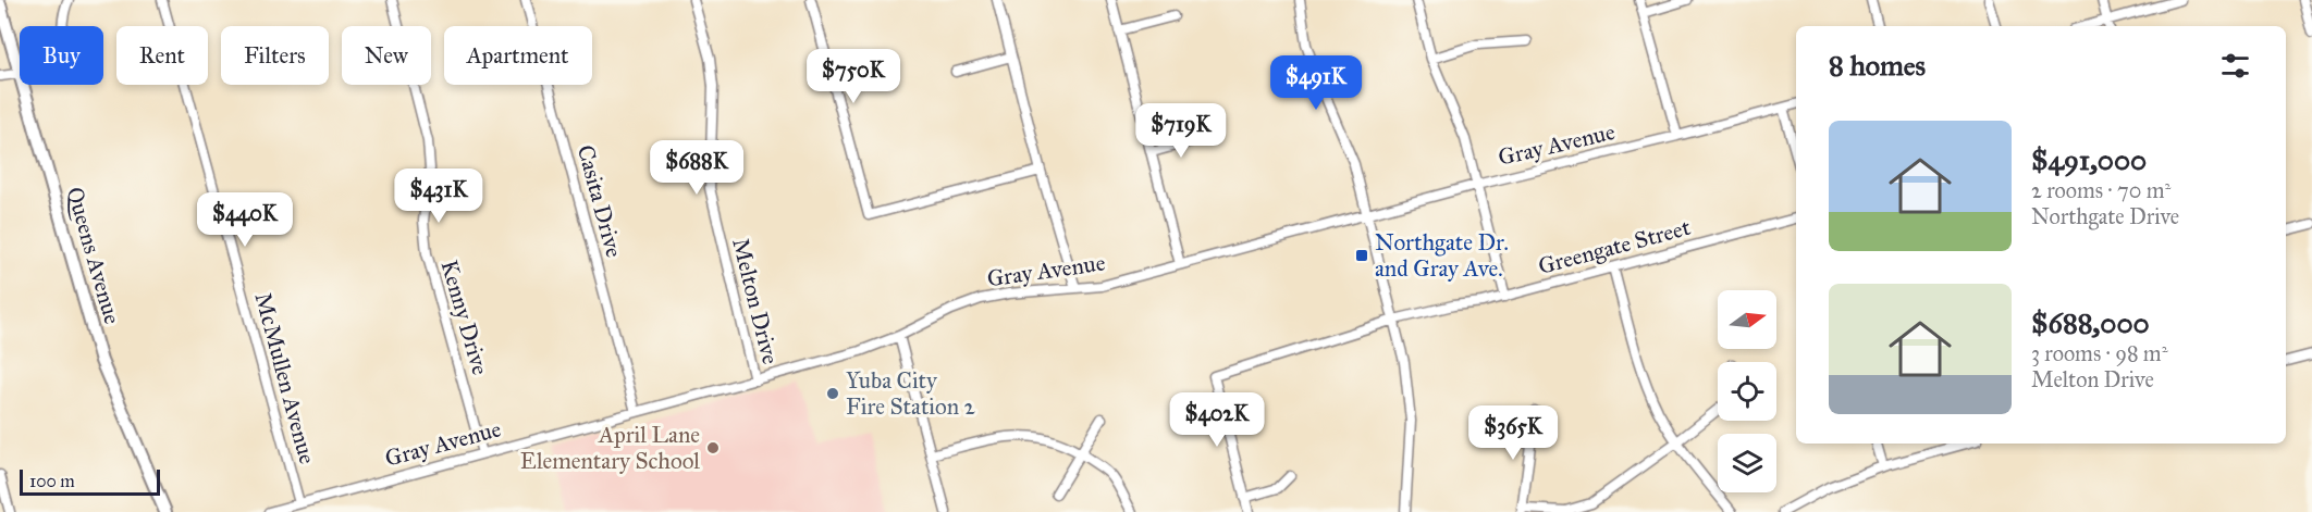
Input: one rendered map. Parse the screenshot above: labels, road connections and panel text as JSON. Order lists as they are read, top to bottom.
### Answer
{
  "streets": {
    "main road": ["Queens Avenue"],
    "street": [
      "Gray Avenue",
      "Casita Drive",
      "Greengate Street",
      "Melton Drive",
      "Kenny Drive",
      "McMullen Avenue"
    ]
  },
  "crossings": [
    ["Gray Avenue", "Casita Drive"],
    ["Gray Avenue", "Melton Drive"],
    ["Gray Avenue", "Kenny Drive"],
    ["Gray Avenue", "McMullen Avenue"]
  ],
  "places": {
    "transit": ["Northgate Dr. and Gray Ave."],
    "other": ["Yuba City Fire Station 2", "April Lane Elementary School"]
  },
  "scale_bar": "100 m",
  "north": "right",
  "page": {
    "chip": [
      "Buy",
      "Rent",
      "Filters",
      "New",
      "Apartment"
    ],
    "heading": "8 homes",
    "price": [
      "$750K",
      "$491K",
      "$719K",
      "$688K",
      "$431K",
      "$440K",
      "$402K",
      "$365K"
    ],
    "list": [
      {
        "name": "$491,000",
        "note": "2 rooms · 70 m² · Northgate Drive"
      },
      {
        "name": "$688,000",
        "note": "3 rooms · 98 m² · Melton Drive"
      }
    ],
    "scale": "100 m"
  }
}
